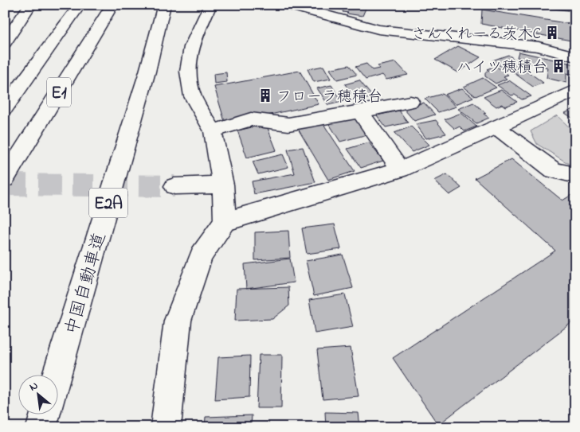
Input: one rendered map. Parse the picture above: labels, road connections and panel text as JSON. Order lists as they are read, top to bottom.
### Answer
{
  "streets": {
    "main road": ["E1", "E2A", "中国自動車道"]
  },
  "places": {
    "building": ["さんくれーる茨木C", "ハイツ穂積台", "フローラ穂積台"]
  },
  "north": "top left"
}
